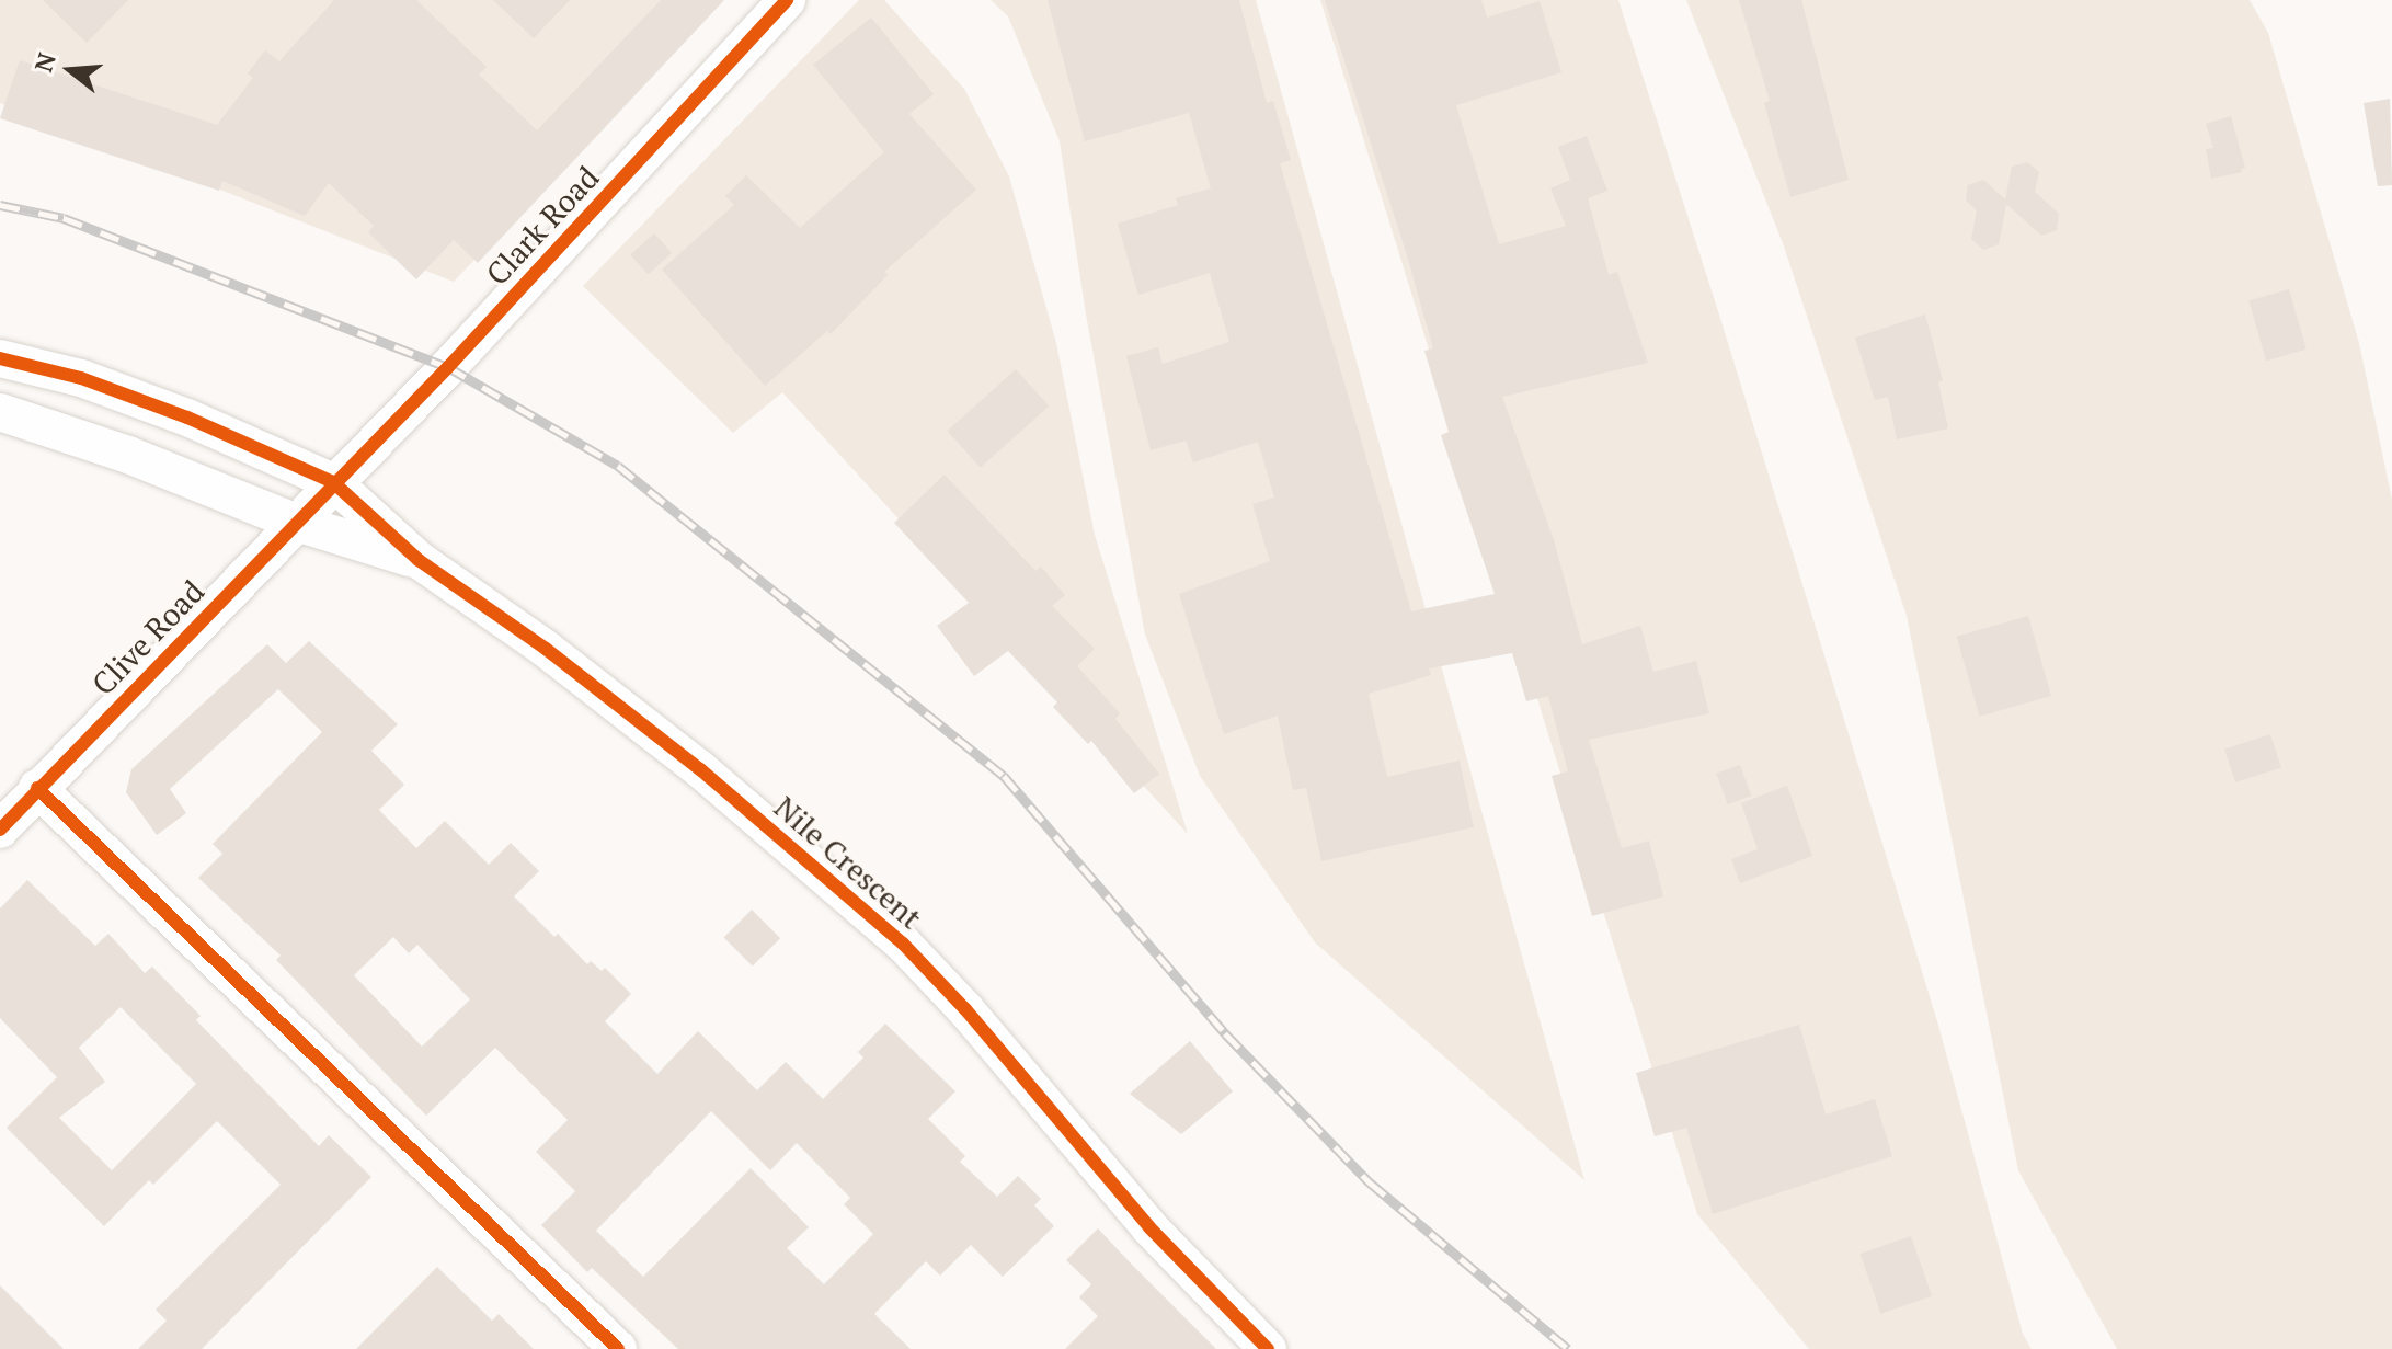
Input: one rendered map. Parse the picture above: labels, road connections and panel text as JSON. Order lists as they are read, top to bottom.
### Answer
{
  "streets": {
    "street": ["Clark Road", "Clive Road", "Nile Crescent"]
  },
  "crossings": [
    ["Clark Road", "Clive Road"],
    ["Clark Road", "Nile Crescent"],
    ["Clive Road", "Nile Crescent"]
  ],
  "north": "left"
}
